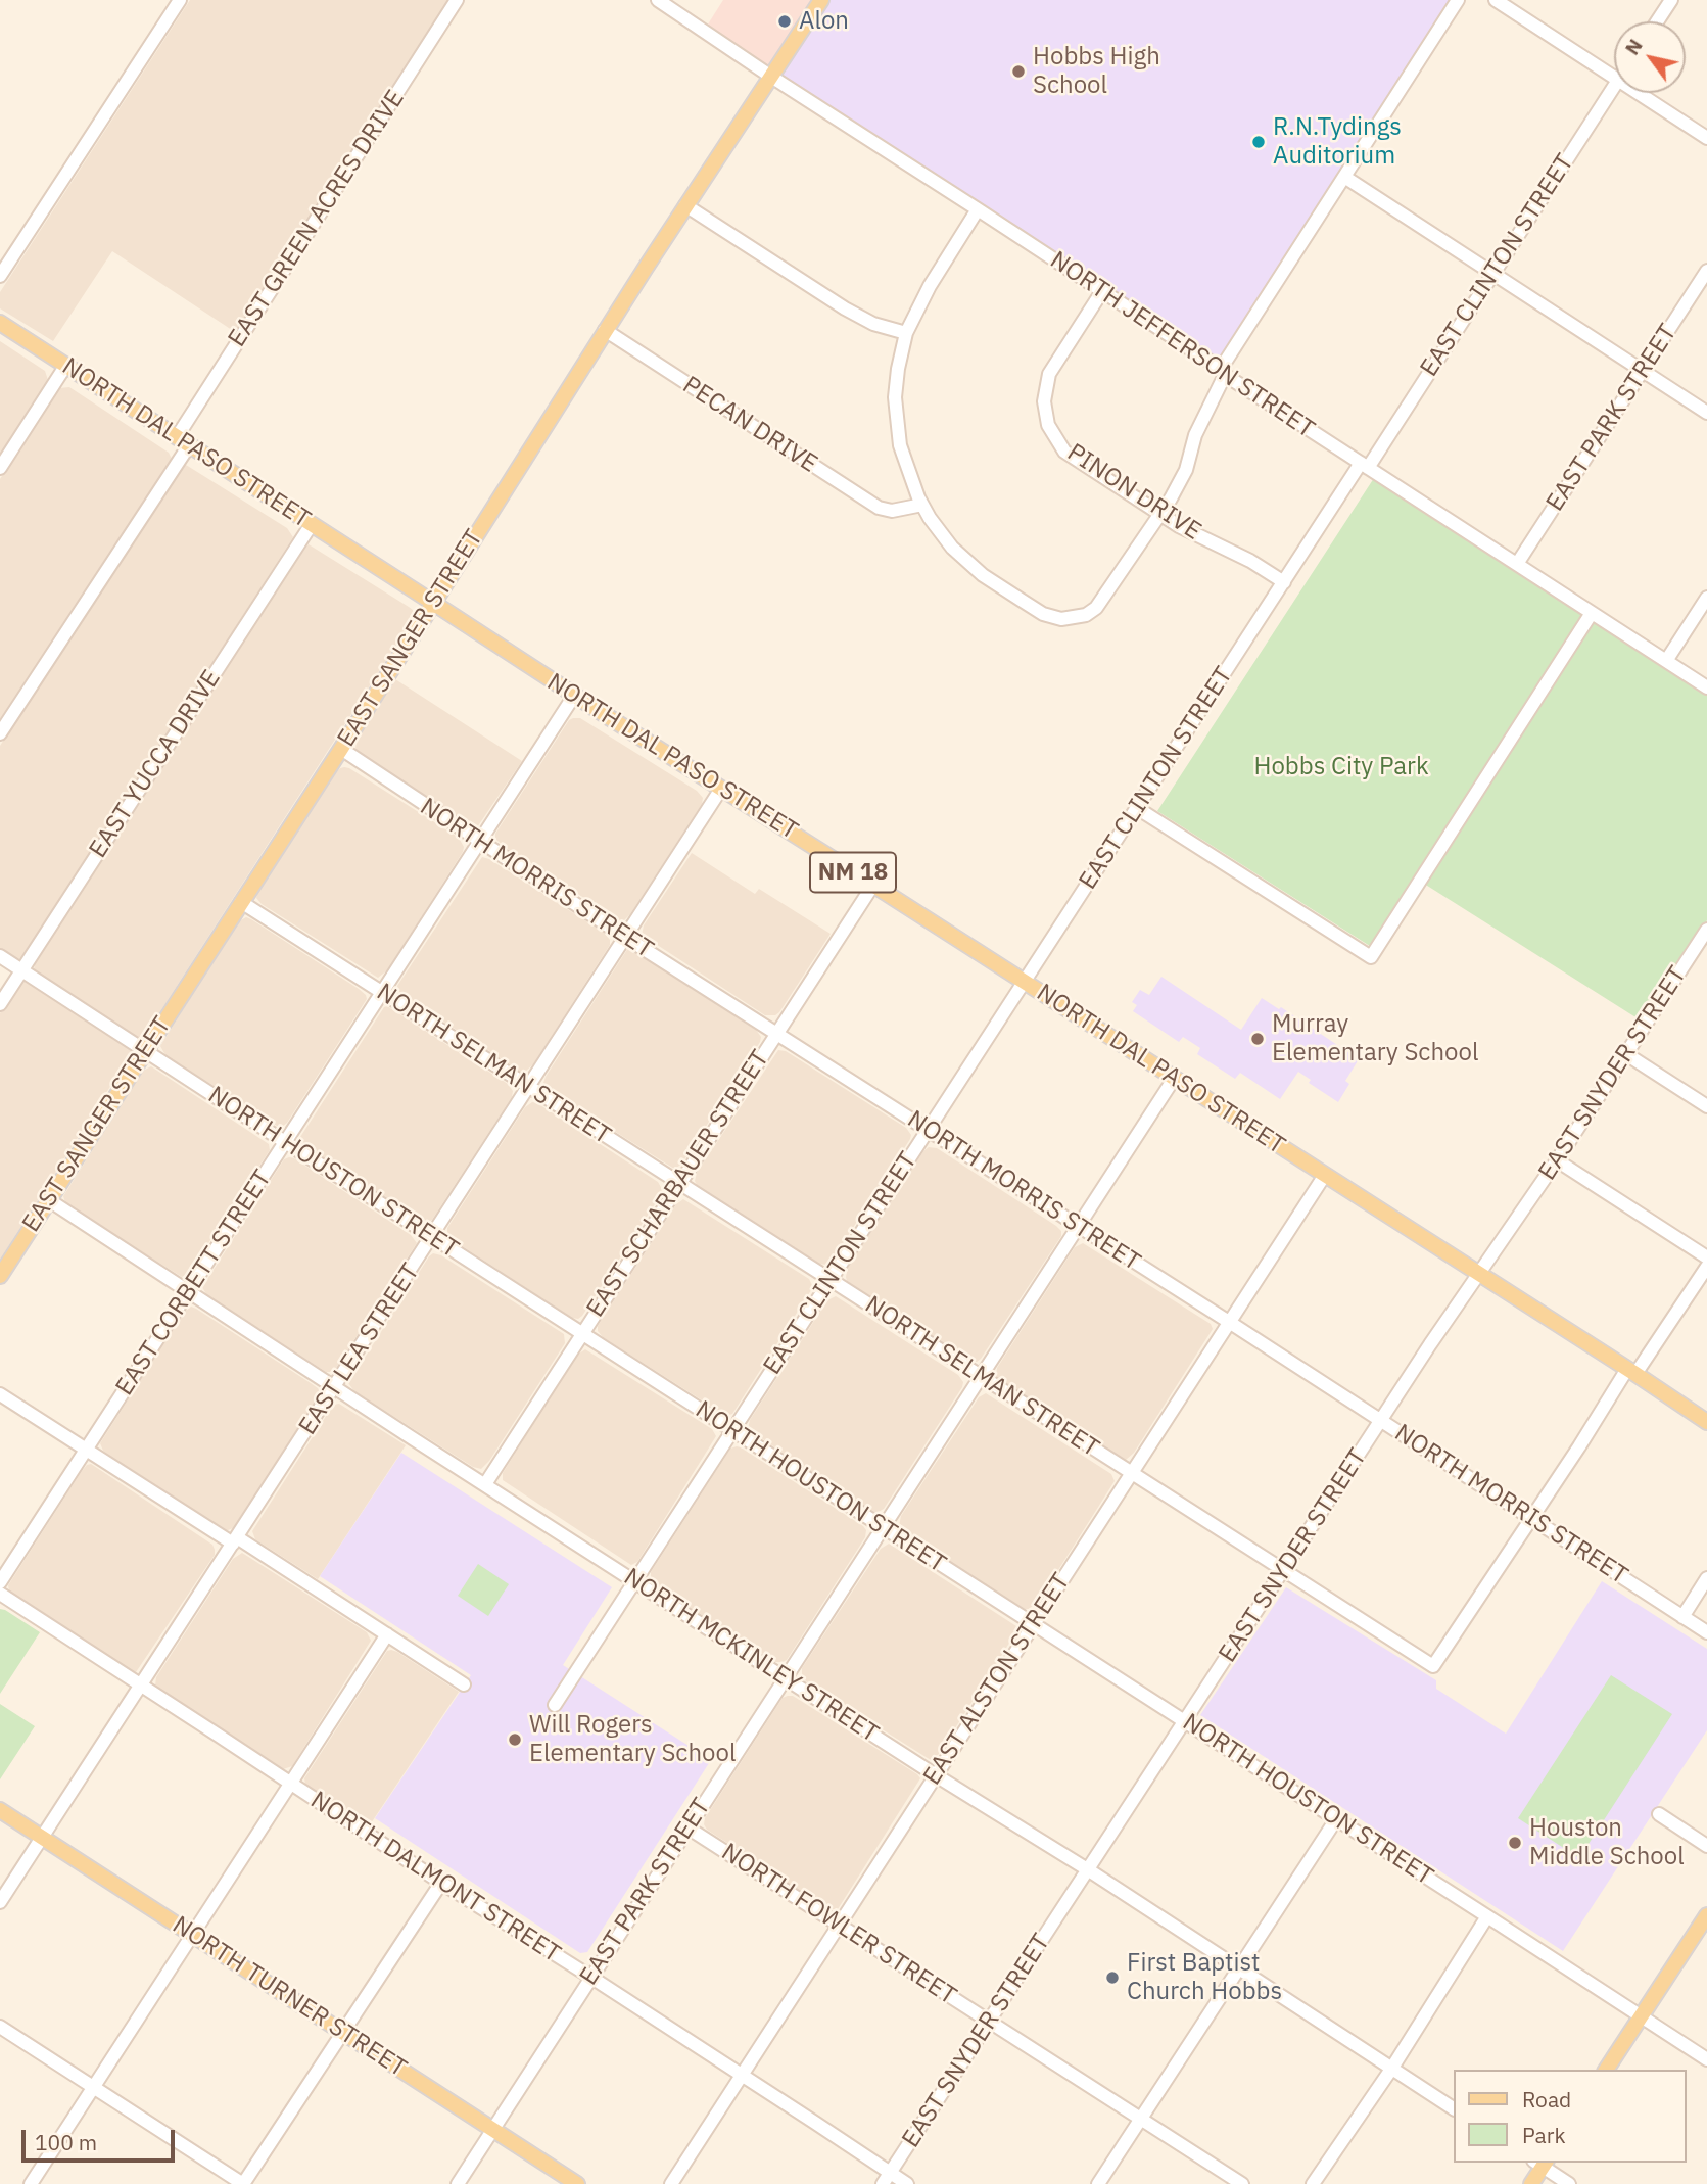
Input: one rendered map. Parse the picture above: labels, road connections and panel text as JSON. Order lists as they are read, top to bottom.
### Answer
{
  "streets": {
    "main road": [
      "NORTH DAL PASO STREET",
      "EAST SANGER STREET",
      "NM 18",
      "NORTH TURNER STREET"
    ],
    "street": [
      "EAST GREEN ACRES DRIVE",
      "EAST CLINTON STREET",
      "NORTH JEFFERSON STREET",
      "EAST PARK STREET",
      "PECAN DRIVE",
      "PINON DRIVE",
      "EAST YUCCA DRIVE",
      "NORTH MORRIS STREET",
      "NORTH SELMAN STREET",
      "EAST SNYDER STREET",
      "NORTH HOUSTON STREET",
      "EAST SCHARBAUER STREET",
      "EAST CORBETT STREET",
      "EAST LEA STREET",
      "NORTH MCKINLEY STREET",
      "EAST ALSTON STREET",
      "NORTH DALMONT STREET",
      "NORTH FOWLER STREET"
    ]
  },
  "crossings": [
    ["EAST GREEN ACRES DRIVE", "NORTH DAL PASO STREET"],
    ["EAST CLINTON STREET", "NORTH JEFFERSON STREET"],
    ["EAST CLINTON STREET", "NORTH DAL PASO STREET"],
    ["EAST CLINTON STREET", "PINON DRIVE"],
    ["EAST CLINTON STREET", "NORTH MORRIS STREET"],
    ["EAST CLINTON STREET", "NORTH SELMAN STREET"],
    ["EAST CLINTON STREET", "NORTH HOUSTON STREET"],
    ["EAST CLINTON STREET", "NORTH MCKINLEY STREET"],
    ["NORTH JEFFERSON STREET", "EAST PARK STREET"],
    ["NORTH JEFFERSON STREET", "PINON DRIVE"],
    ["NORTH JEFFERSON STREET", "EAST SANGER STREET"],
    ["EAST PARK STREET", "NORTH DAL PASO STREET"],
    ["EAST PARK STREET", "NORTH MORRIS STREET"],
    ["EAST PARK STREET", "NORTH SELMAN STREET"],
    ["EAST PARK STREET", "NORTH HOUSTON STREET"],
    ["EAST PARK STREET", "NORTH MCKINLEY STREET"],
    ["EAST PARK STREET", "NORTH DALMONT STREET"],
    ["EAST PARK STREET", "NORTH FOWLER STREET"],
    ["EAST PARK STREET", "NORTH TURNER STREET"],
    ["PECAN DRIVE", "EAST SANGER STREET"],
    ["NORTH DAL PASO STREET", "EAST SANGER STREET"],
    ["NORTH DAL PASO STREET", "EAST YUCCA DRIVE"],
    ["NORTH DAL PASO STREET", "EAST SNYDER STREET"],
    ["NORTH DAL PASO STREET", "EAST SCHARBAUER STREET"],
    ["NORTH DAL PASO STREET", "EAST CORBETT STREET"],
    ["NORTH DAL PASO STREET", "EAST LEA STREET"],
    ["NORTH DAL PASO STREET", "EAST ALSTON STREET"],
    ["EAST SANGER STREET", "NORTH MORRIS STREET"],
    ["EAST SANGER STREET", "NORTH SELMAN STREET"],
    ["EAST SANGER STREET", "NORTH HOUSTON STREET"],
    ["EAST SANGER STREET", "NORTH MCKINLEY STREET"],
    ["EAST YUCCA DRIVE", "NORTH HOUSTON STREET"],
    ["NORTH MORRIS STREET", "NORTH SELMAN STREET"],
    ["NORTH MORRIS STREET", "EAST SNYDER STREET"],
    ["NORTH MORRIS STREET", "EAST SCHARBAUER STREET"],
    ["NORTH MORRIS STREET", "EAST CORBETT STREET"],
    ["NORTH MORRIS STREET", "EAST LEA STREET"],
    ["NORTH MORRIS STREET", "EAST ALSTON STREET"],
    ["NORTH SELMAN STREET", "EAST SNYDER STREET"],
    ["NORTH SELMAN STREET", "EAST SCHARBAUER STREET"],
    ["NORTH SELMAN STREET", "EAST CORBETT STREET"],
    ["NORTH SELMAN STREET", "EAST LEA STREET"],
    ["NORTH SELMAN STREET", "EAST ALSTON STREET"],
    ["EAST SNYDER STREET", "NORTH HOUSTON STREET"],
    ["EAST SNYDER STREET", "NORTH MCKINLEY STREET"],
    ["EAST SNYDER STREET", "NORTH DALMONT STREET"],
    ["EAST SNYDER STREET", "NORTH FOWLER STREET"],
    ["NORTH HOUSTON STREET", "EAST SCHARBAUER STREET"],
    ["NORTH HOUSTON STREET", "EAST CORBETT STREET"],
    ["NORTH HOUSTON STREET", "EAST LEA STREET"],
    ["NORTH HOUSTON STREET", "EAST ALSTON STREET"],
    ["EAST SCHARBAUER STREET", "NORTH MCKINLEY STREET"],
    ["EAST CORBETT STREET", "NORTH MCKINLEY STREET"],
    ["EAST LEA STREET", "NORTH MCKINLEY STREET"],
    ["EAST LEA STREET", "NORTH DALMONT STREET"],
    ["EAST LEA STREET", "NORTH TURNER STREET"],
    ["NORTH MCKINLEY STREET", "EAST ALSTON STREET"],
    ["EAST ALSTON STREET", "NORTH DALMONT STREET"],
    ["EAST ALSTON STREET", "NORTH FOWLER STREET"]
  ],
  "parks": ["Hobbs City Park"],
  "places": [
    "Alon",
    "Hobbs High School",
    "R.N.Tydings Auditorium",
    "Murray Elementary School",
    "Will Rogers Elementary School",
    "Houston Middle School",
    "First Baptist Church Hobbs"
  ],
  "legend": ["Road", "Park"],
  "scale_bar": "100 m",
  "north": "top left"
}
